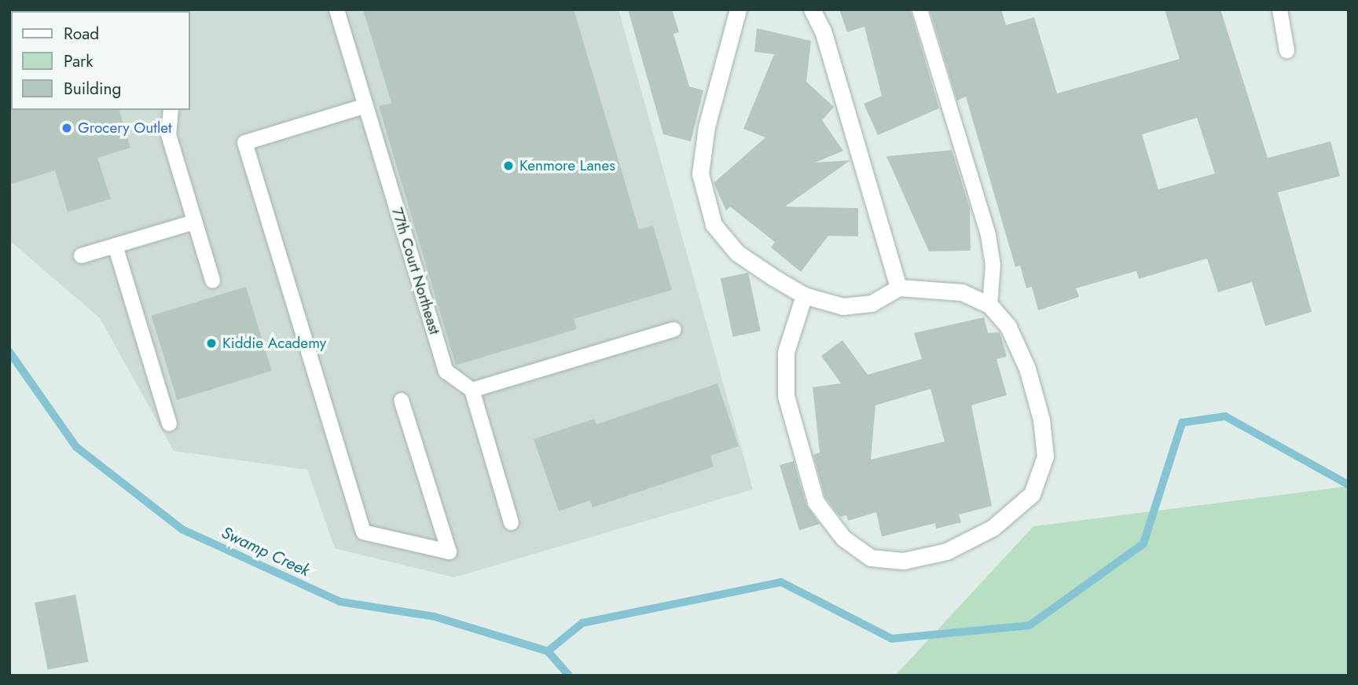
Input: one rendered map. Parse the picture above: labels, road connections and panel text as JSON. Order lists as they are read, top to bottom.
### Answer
{
  "streets": {
    "lane": ["77th Court Northeast"]
  },
  "water": ["Swamp Creek"],
  "places": ["Grocery Outlet", "Kenmore Lanes", "Kiddie Academy"],
  "legend": ["Road", "Park", "Building"]
}
